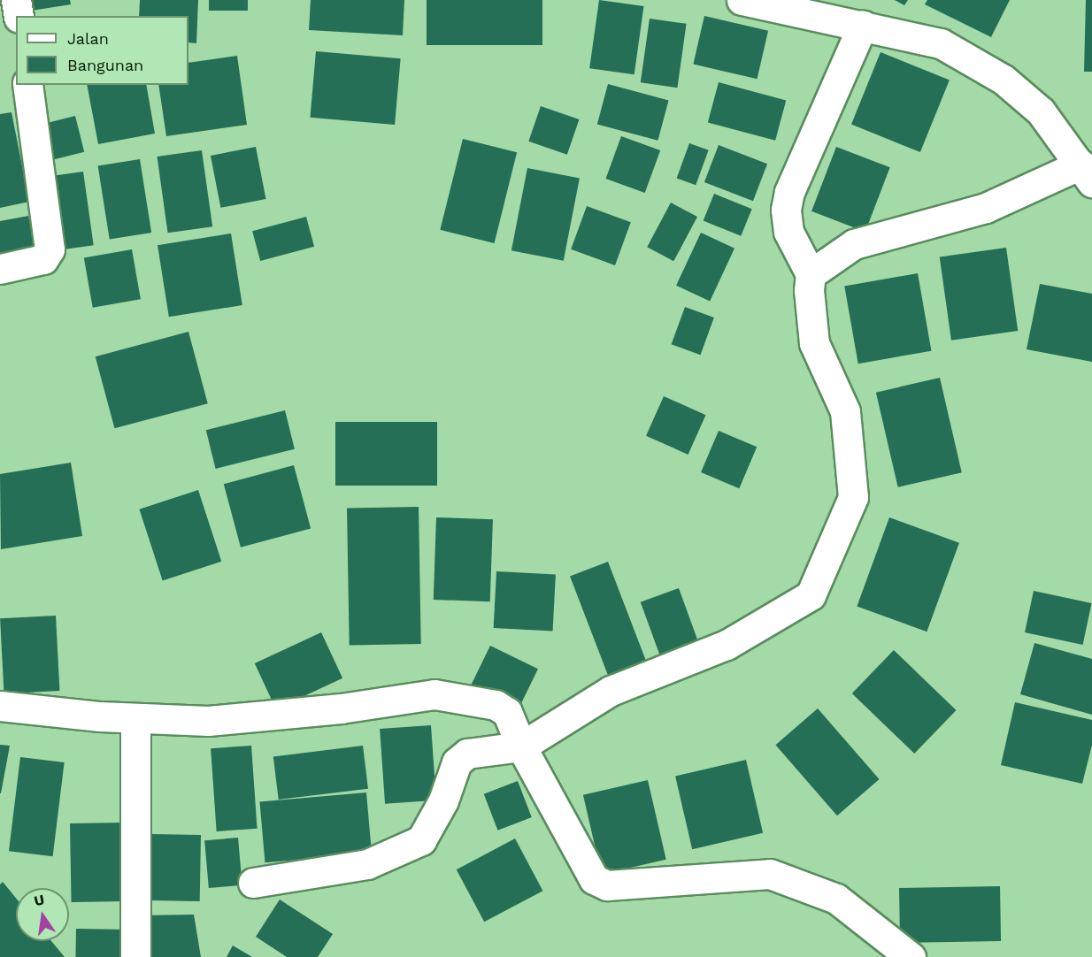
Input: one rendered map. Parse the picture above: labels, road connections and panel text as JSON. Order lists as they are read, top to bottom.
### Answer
{
  "legend": ["Jalan", "Bangunan"],
  "north": "top"
}
